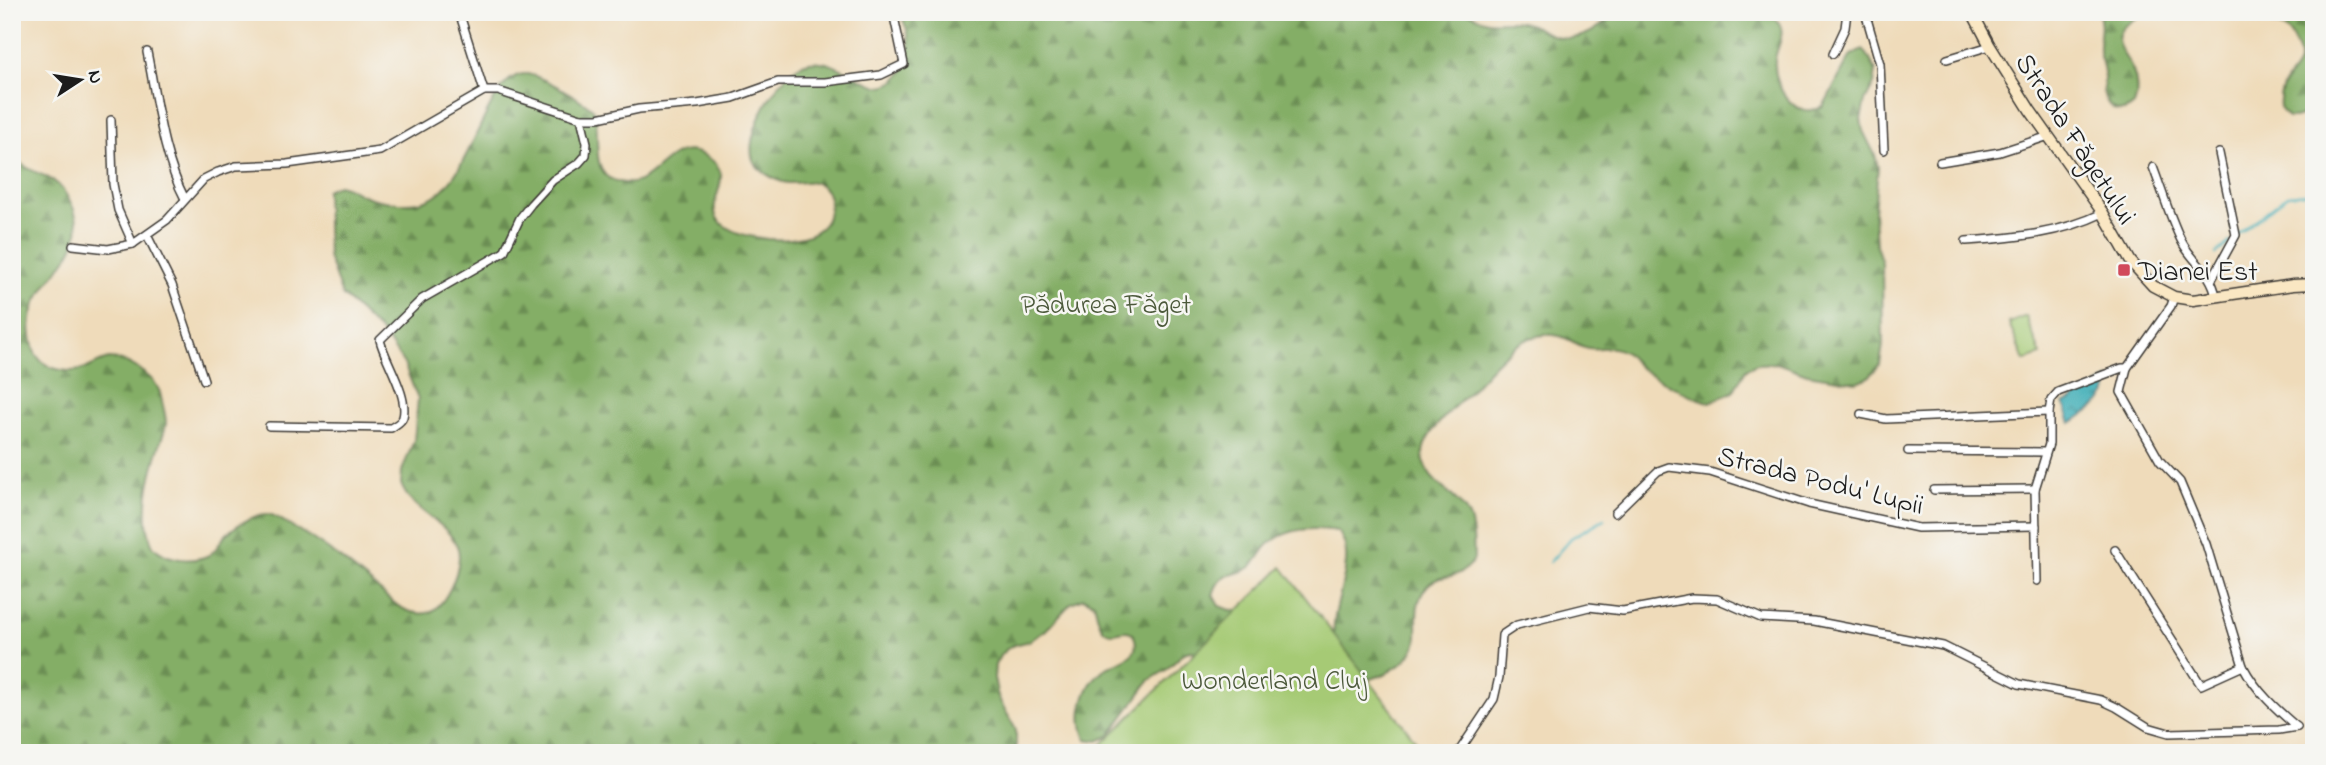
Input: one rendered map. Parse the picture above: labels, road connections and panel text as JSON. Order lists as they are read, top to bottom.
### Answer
{
  "streets": {
    "main road": ["Strada Făgetului"],
    "street": ["Strada Podu' Lupii"]
  },
  "parks": ["Pădurea Făget", "Wonderland Cluj"],
  "places": {
    "transit": ["Dianei Est"]
  },
  "north": "right"
}
